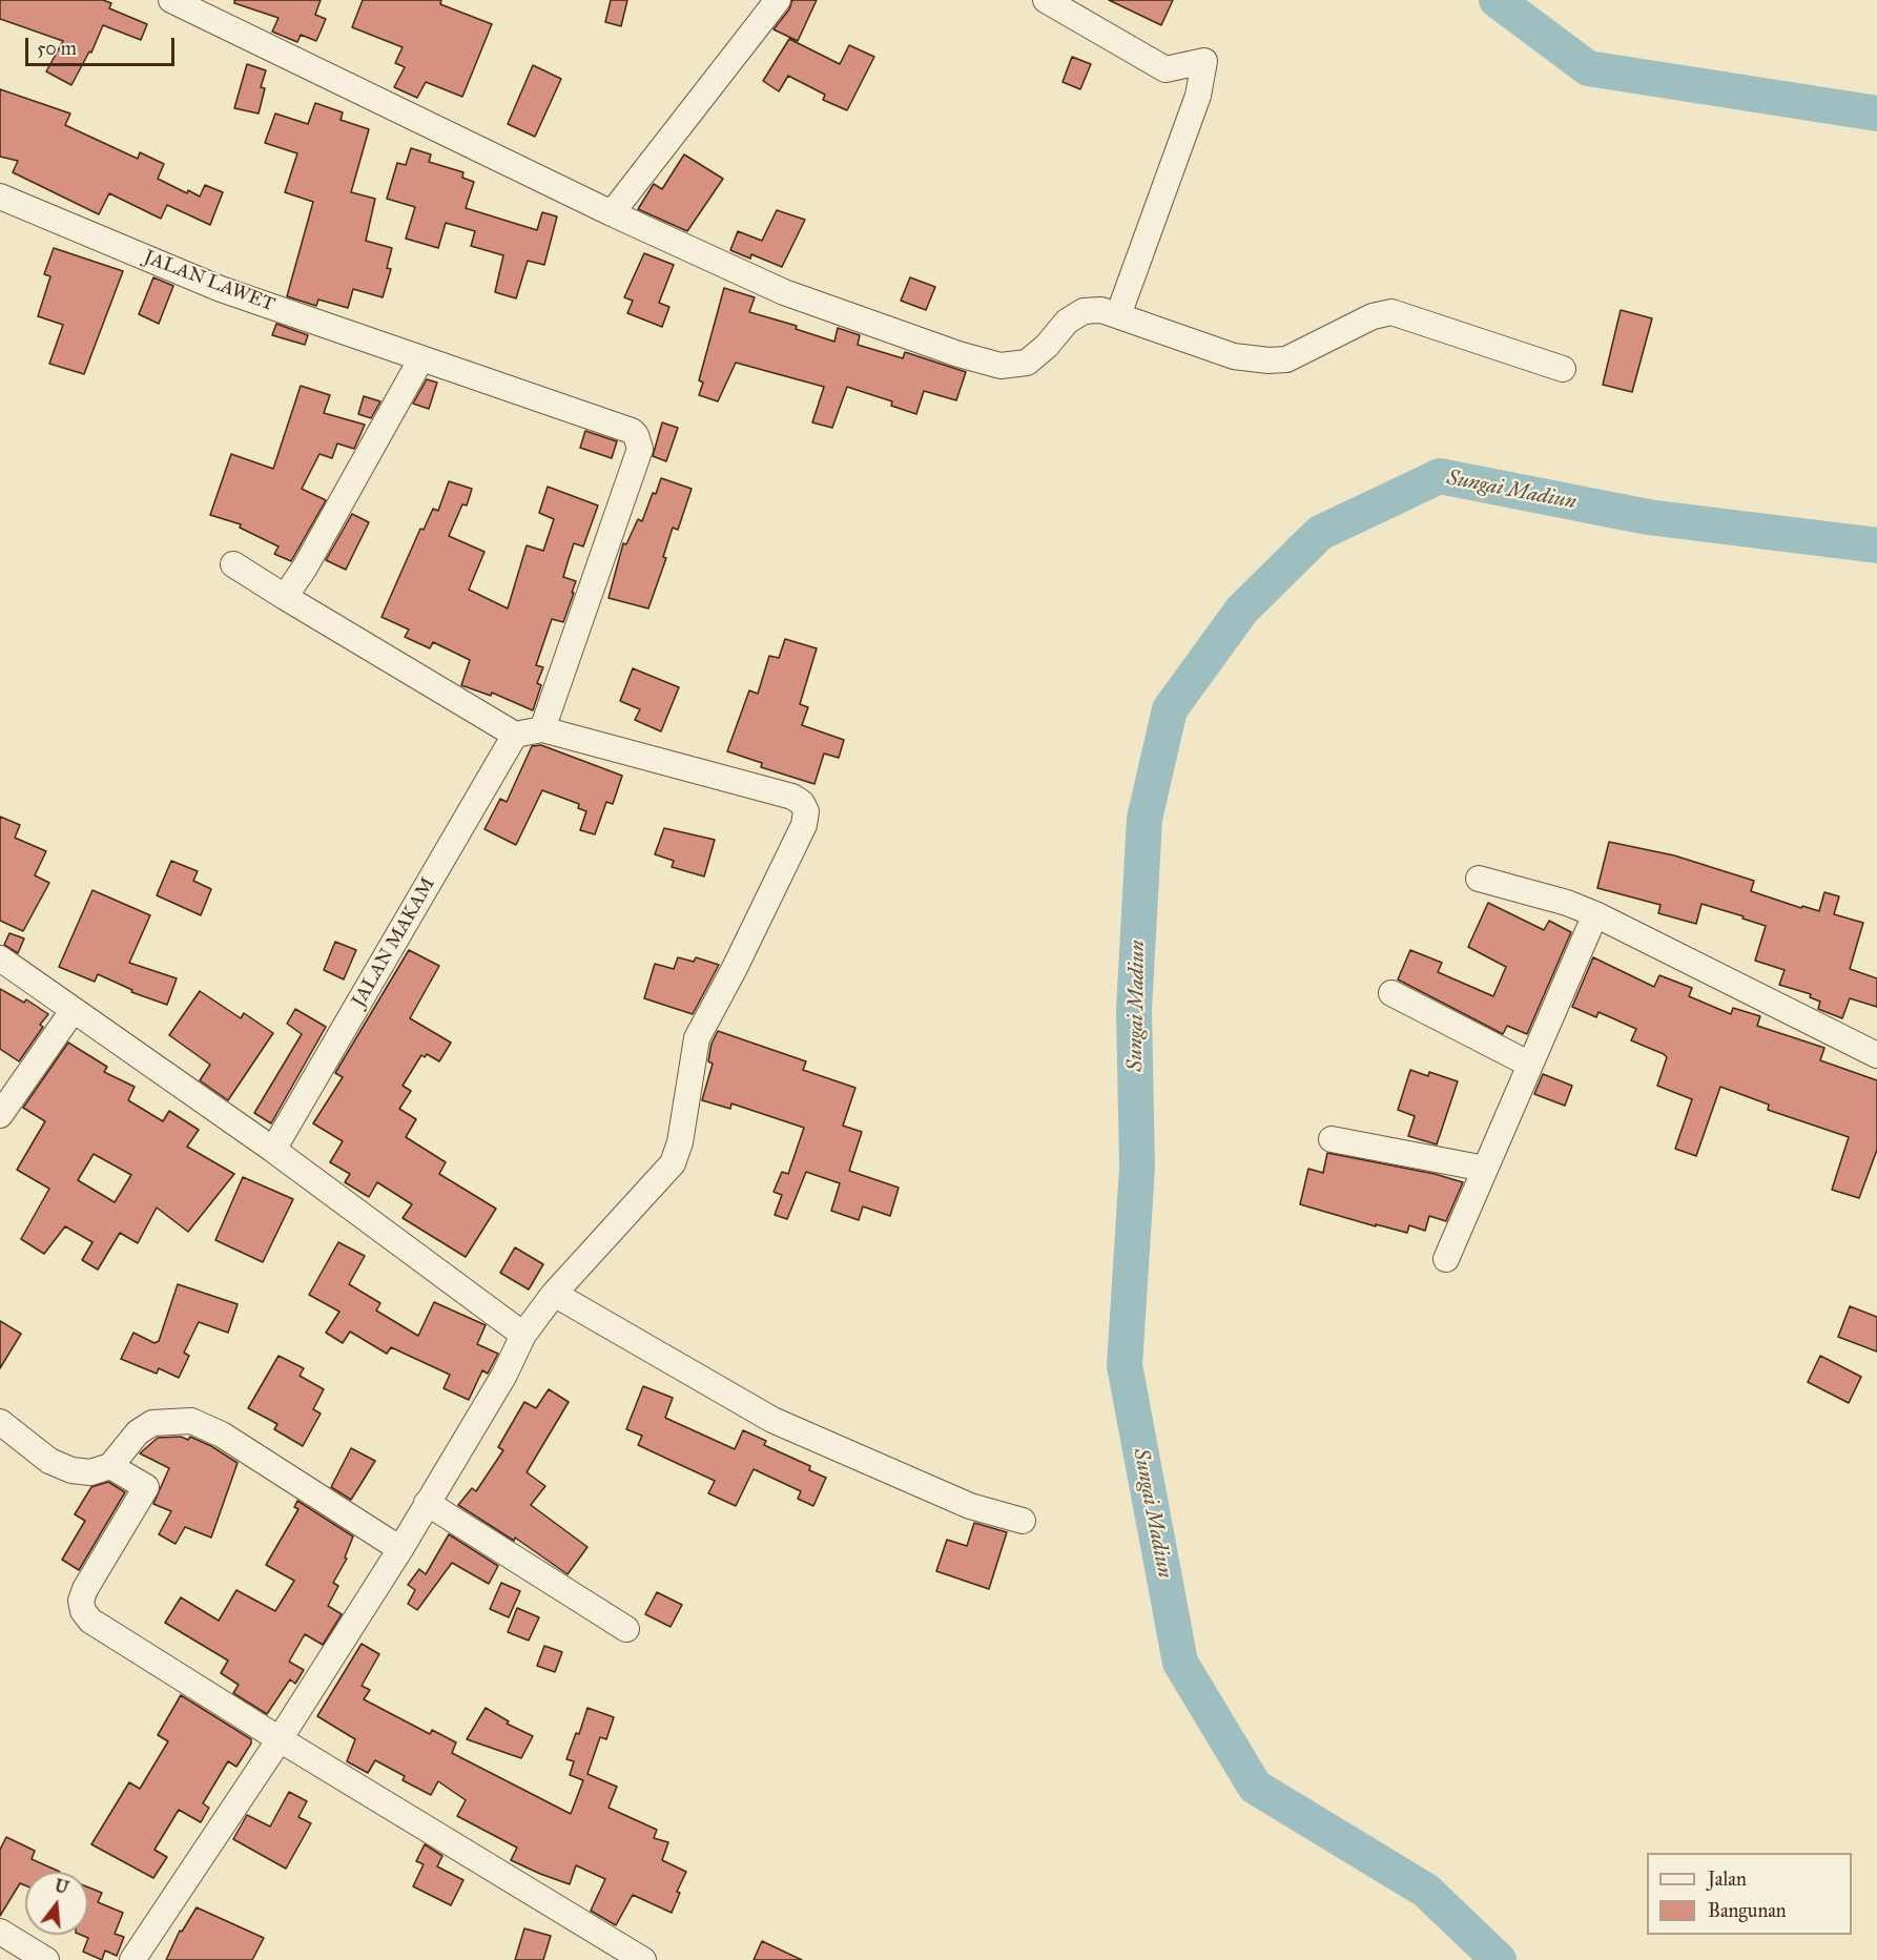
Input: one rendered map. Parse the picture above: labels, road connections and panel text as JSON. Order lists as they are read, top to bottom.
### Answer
{
  "streets": {
    "street": ["JALAN LAWET", "JALAN MAKAM"]
  },
  "water": ["Sungai Madiun"],
  "legend": ["Jalan", "Bangunan"],
  "scale_bar": "50 m",
  "north": "top"
}
